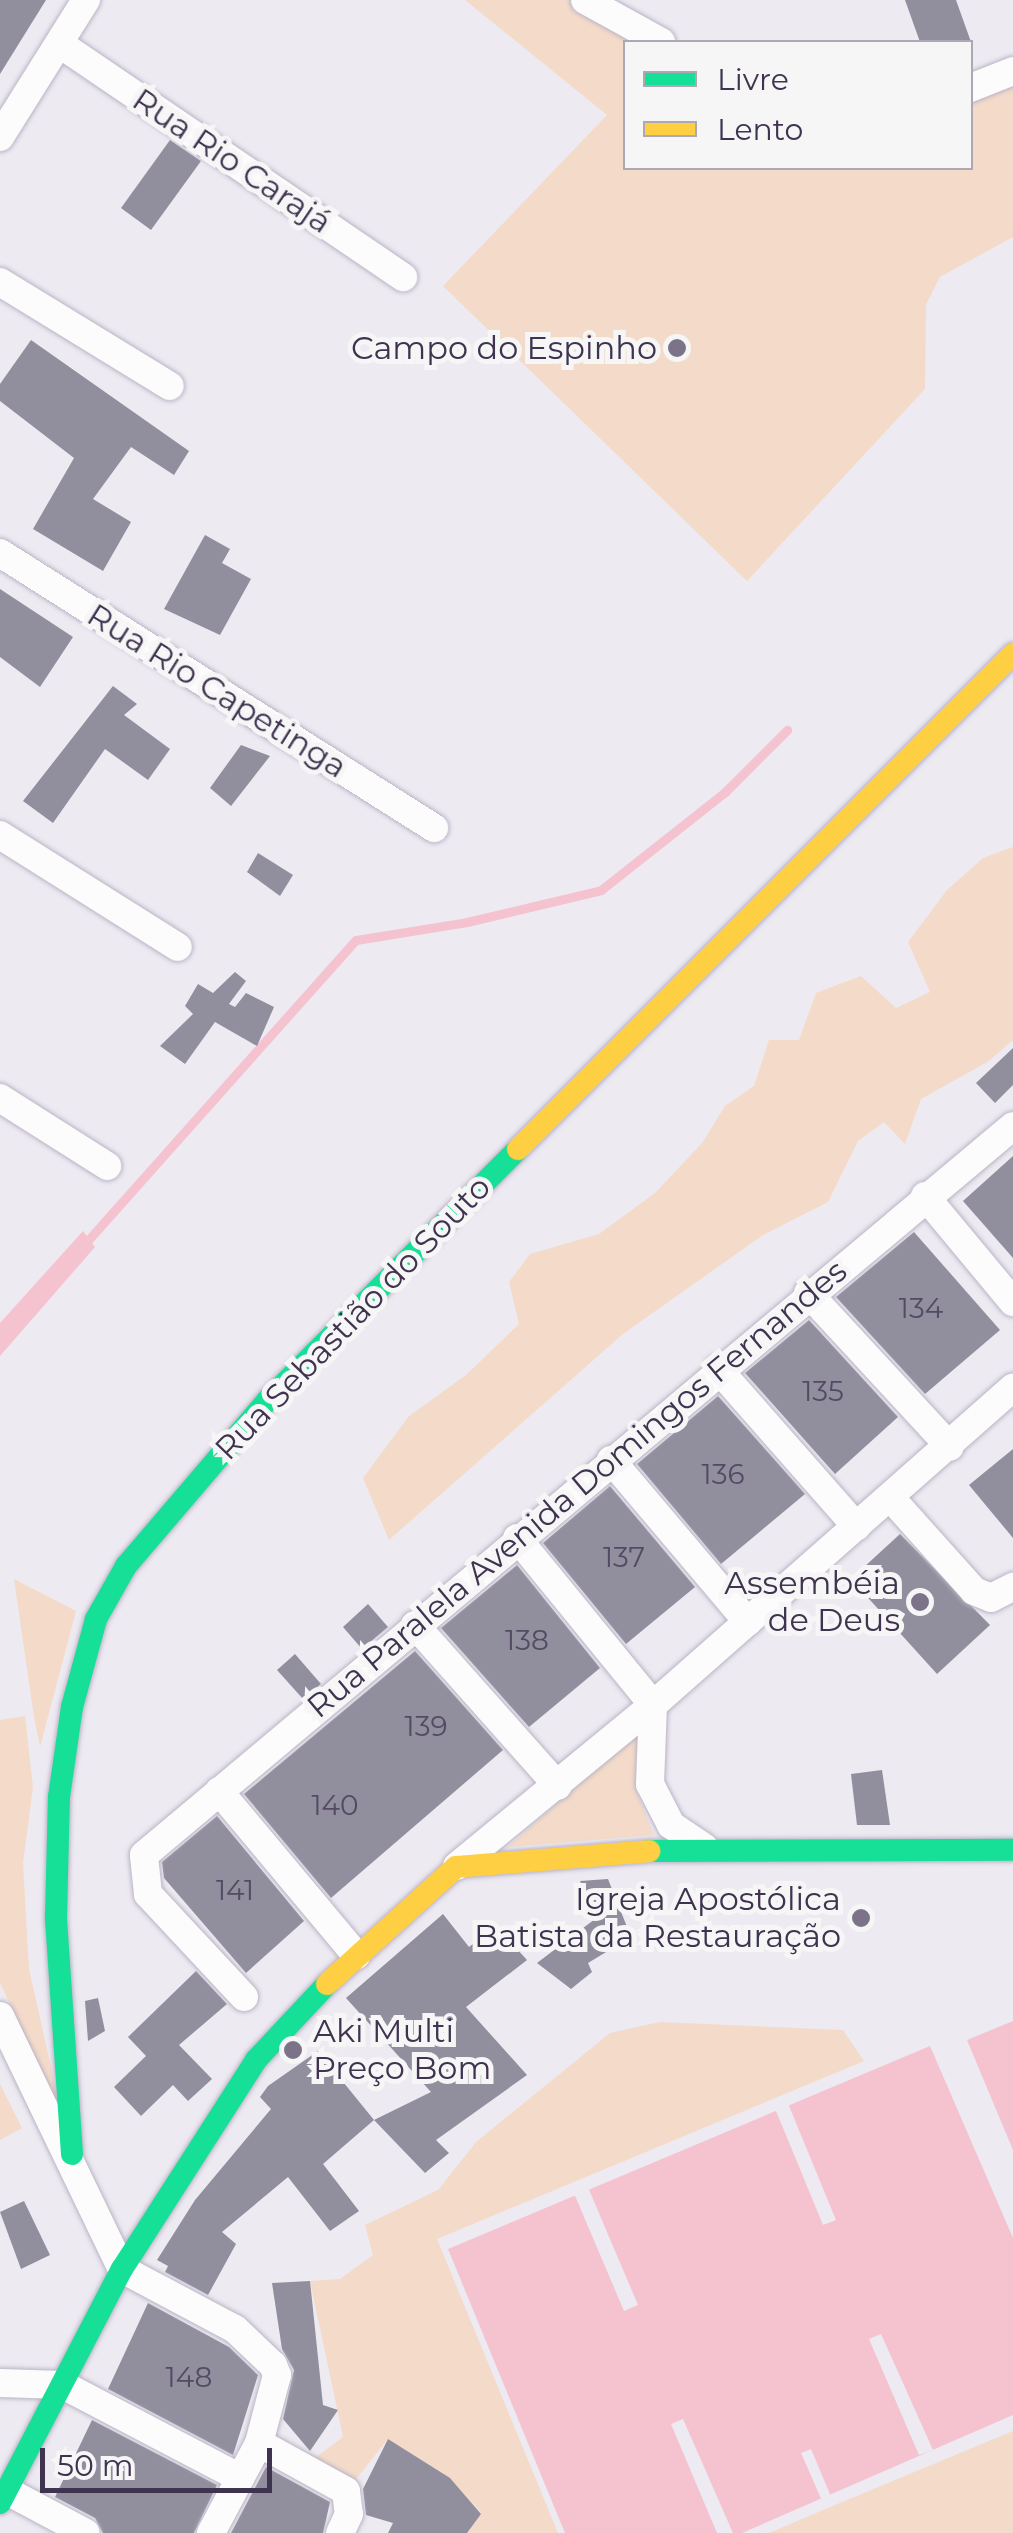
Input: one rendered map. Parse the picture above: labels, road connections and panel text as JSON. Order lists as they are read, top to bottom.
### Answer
{
  "streets": {
    "street": [
      "Rua Rio Carajá",
      "Rua Rio Capetinga",
      "Rua Sebastião do Souto",
      "Rua Paralela Avenida Domingos Fernandes"
    ]
  },
  "places": [
    "Campo do Espinho",
    "Assembéia de Deus",
    "Igreja Apostólica Batista da Restauração",
    "Aki Multi Preço Bom"
  ],
  "house_numbers": [
    "134",
    "135",
    "136",
    "137",
    "138",
    "139",
    "140",
    "141",
    "148"
  ],
  "legend": ["Livre", "Lento"],
  "scale_bar": "50 m"
}
